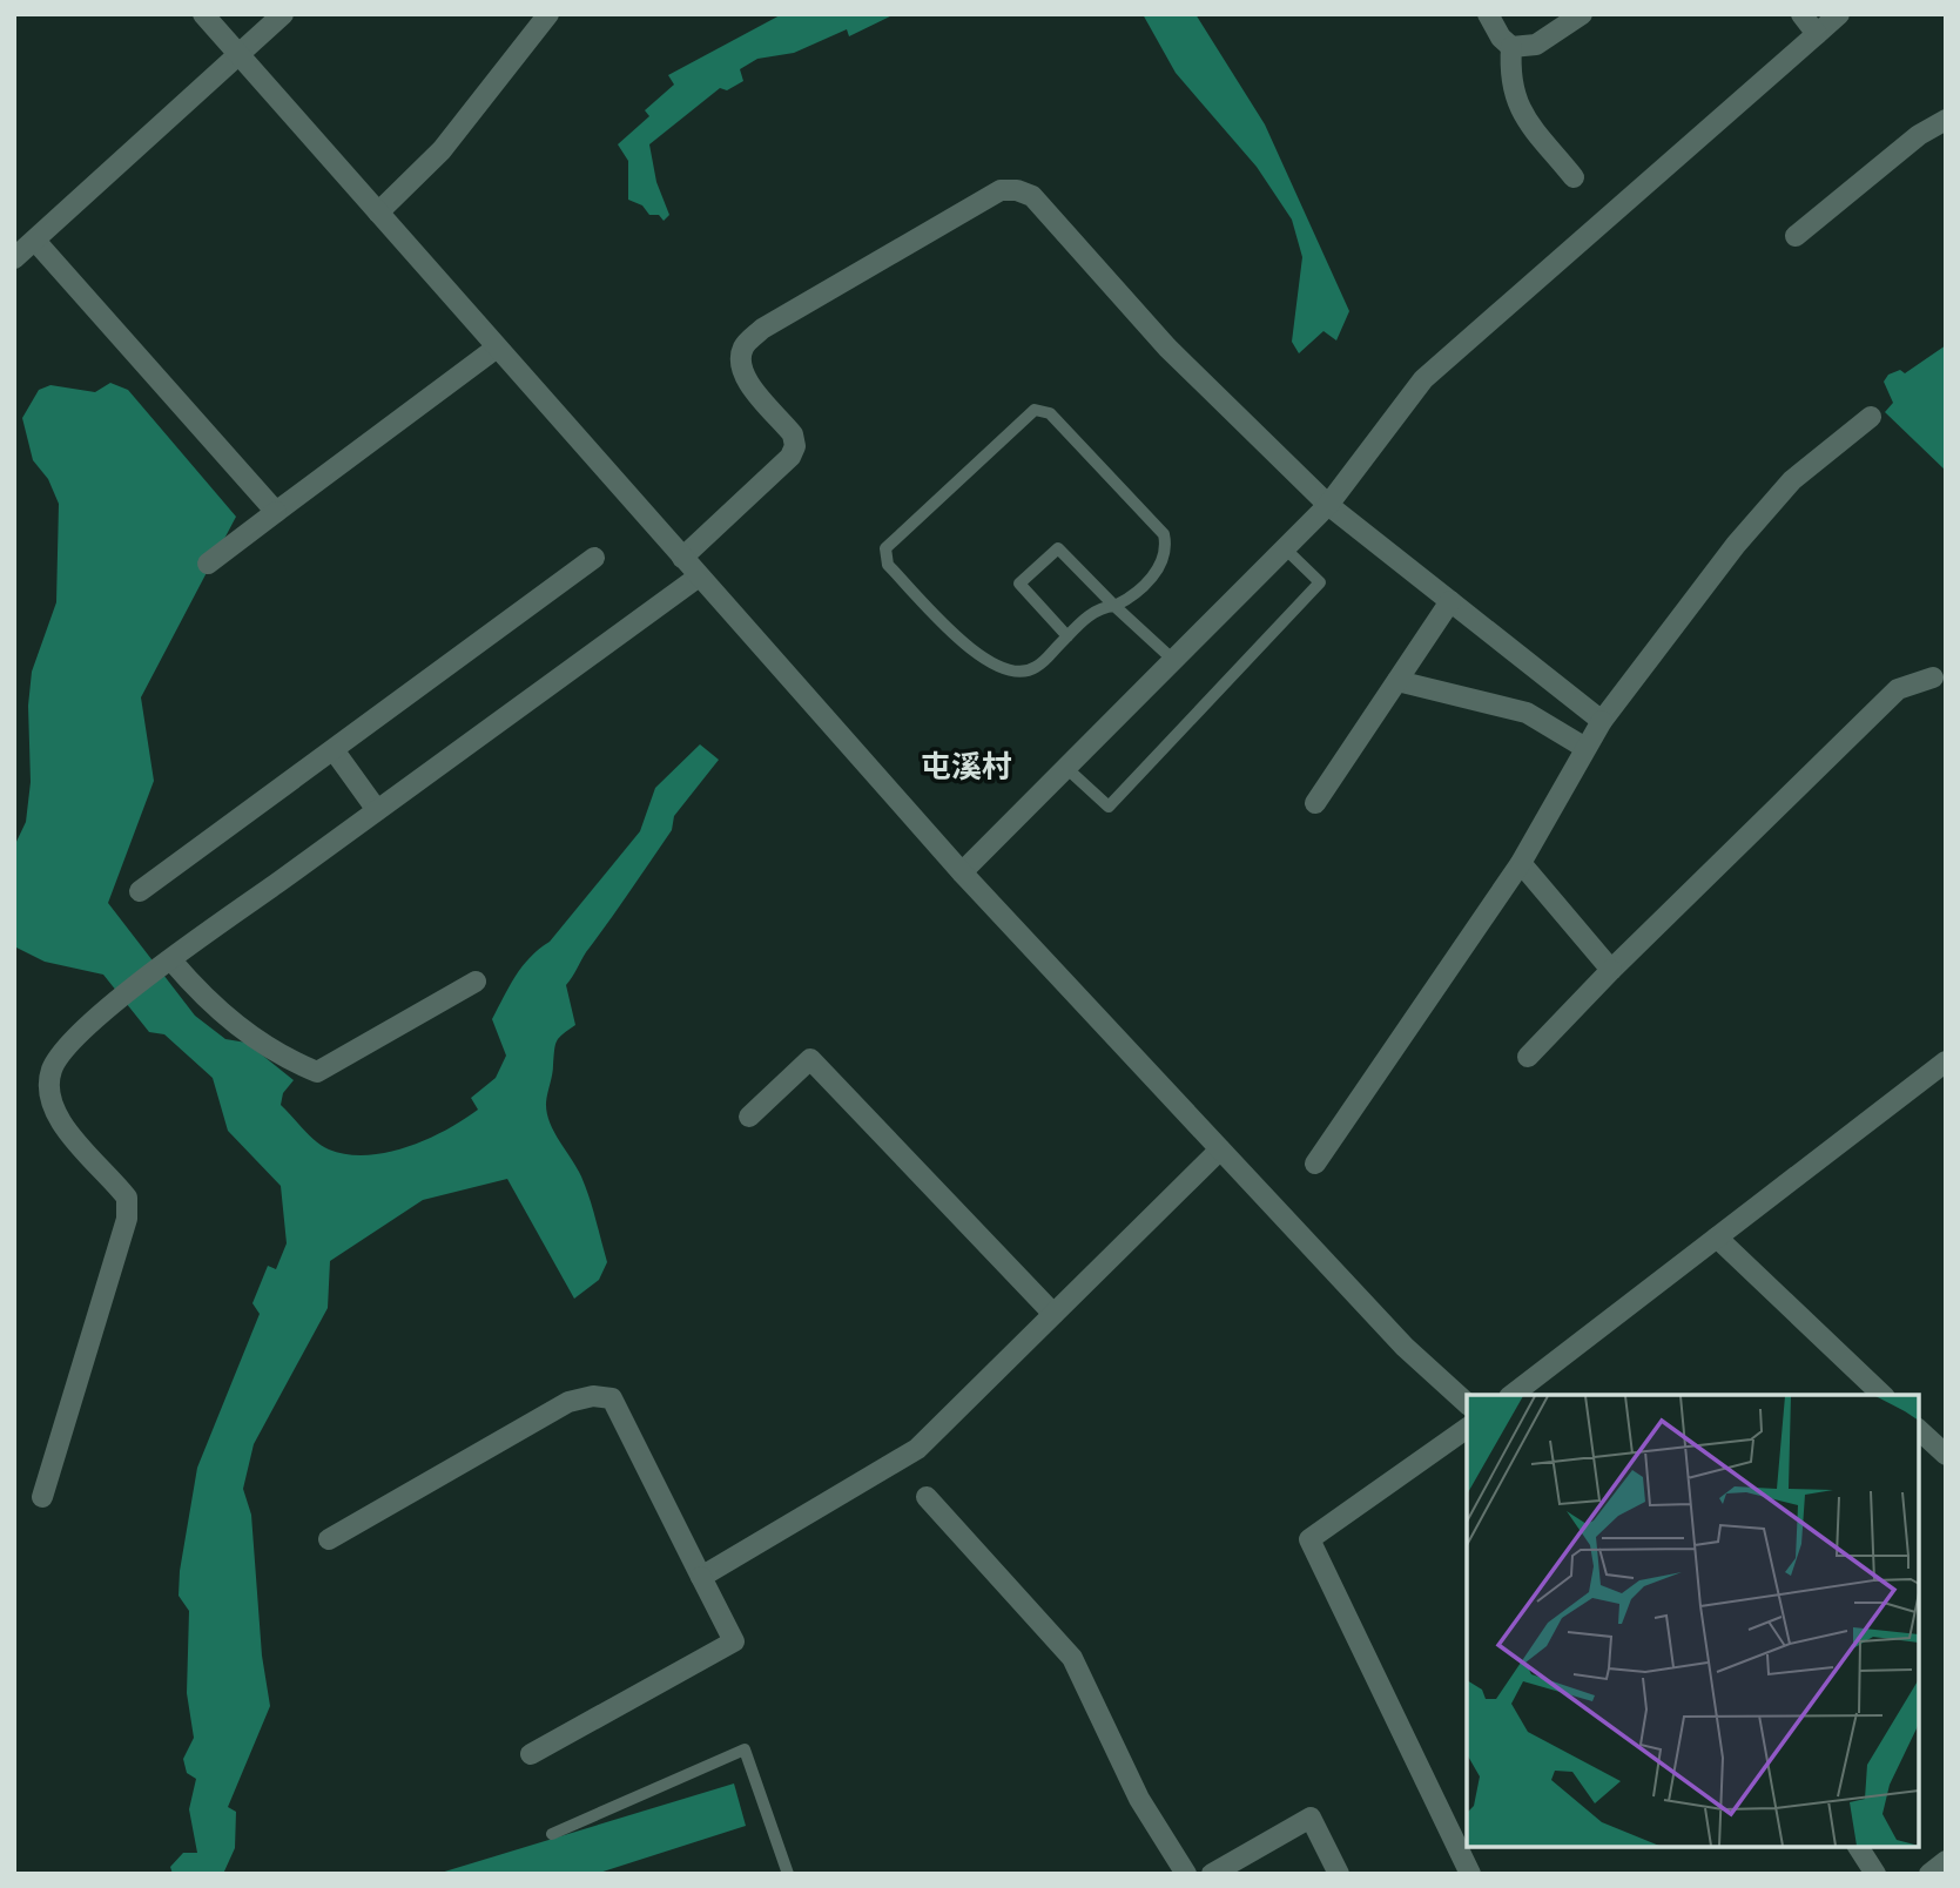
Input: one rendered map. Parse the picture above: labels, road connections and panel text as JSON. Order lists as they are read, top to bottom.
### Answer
{
  "districts": ["屯溪村"]
}
